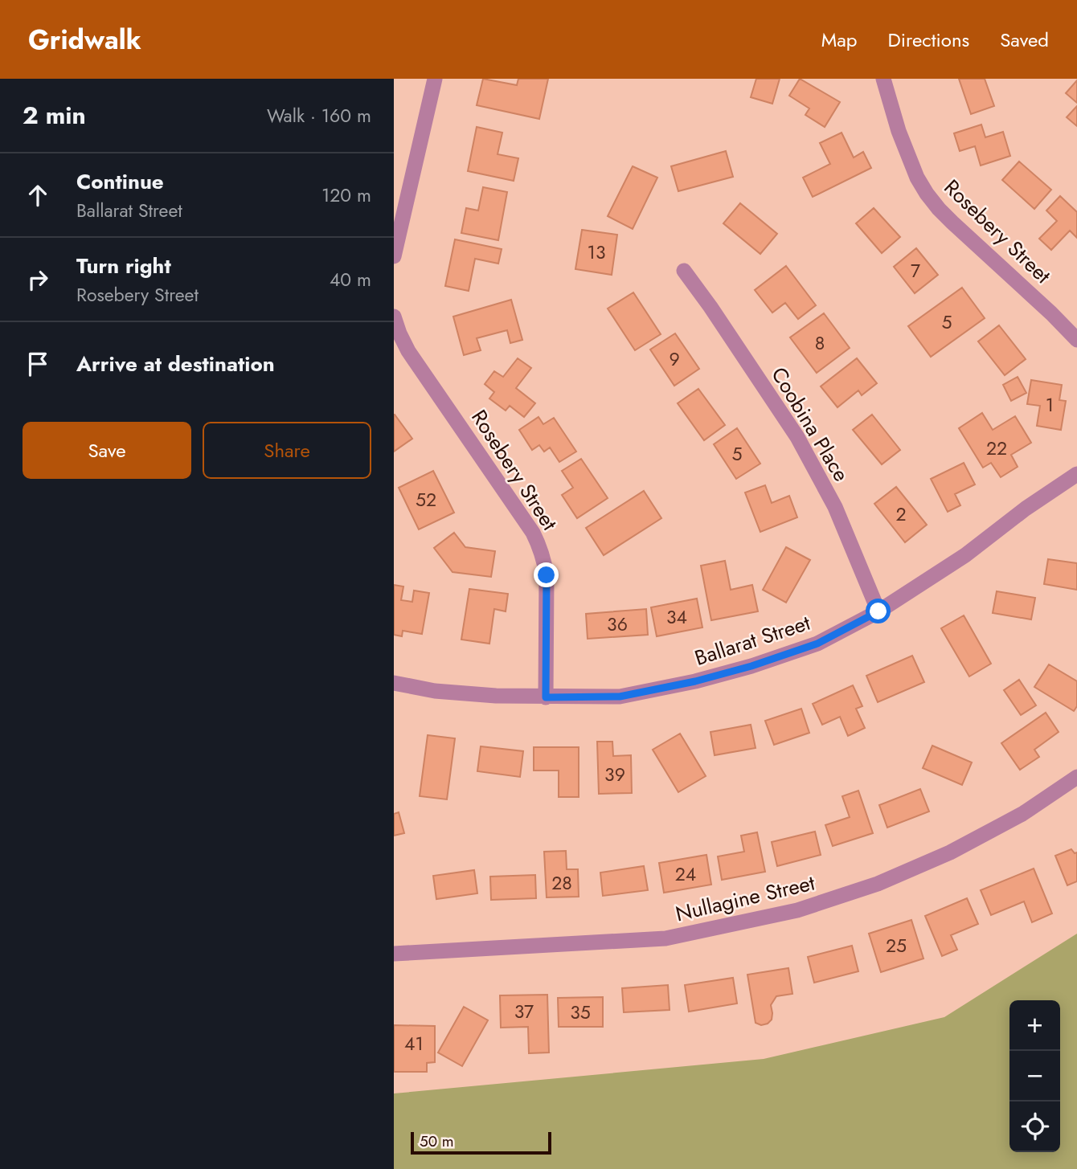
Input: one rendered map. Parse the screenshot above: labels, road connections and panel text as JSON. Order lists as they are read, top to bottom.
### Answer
{
  "streets": {
    "street": [
      "Rosebery Street",
      "Coobina Place",
      "Ballarat Street",
      "Nullagine Street"
    ]
  },
  "crossings": [
    ["Rosebery Street", "Ballarat Street"],
    ["Coobina Place", "Ballarat Street"]
  ],
  "house_numbers": [
    "13",
    "7",
    "5",
    "8",
    "9",
    "1",
    "22",
    "5",
    "52",
    "2",
    "34",
    "36",
    "39",
    "24",
    "28",
    "25",
    "37",
    "35",
    "41"
  ],
  "scale_bar": "50 m",
  "page": {
    "header": "Gridwalk",
    "nav": ["Map", "Directions", "Saved"],
    "heading": ["2 min", "Walk · 160 m"],
    "list": [
      ["Continue", "Ballarat Street", "120 m"],
      ["Turn right", "Rosebery Street", "40 m"],
      "Arrive at destination"
    ],
    "buttons": ["Save", "Share"],
    "map_buttons": ["+", "−"],
    "scale": "50 m"
  }
}
